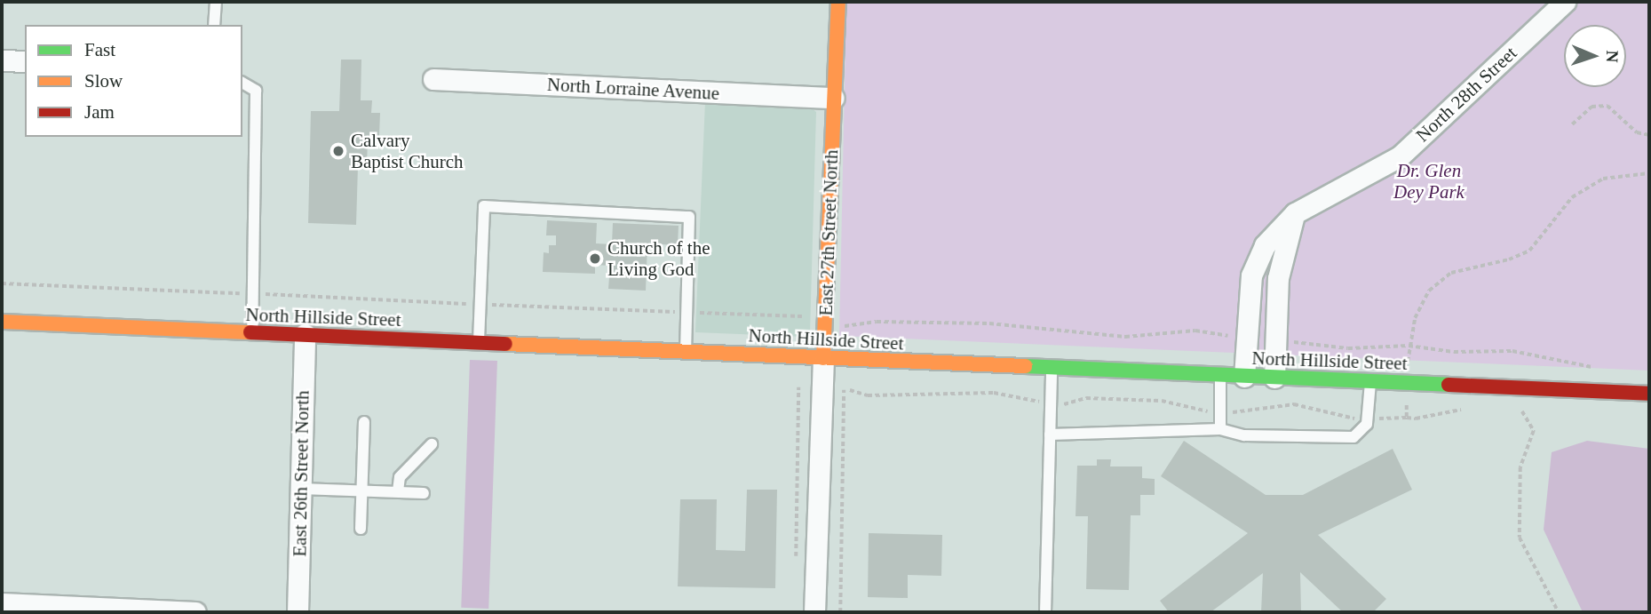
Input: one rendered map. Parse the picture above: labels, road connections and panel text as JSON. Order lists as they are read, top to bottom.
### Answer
{
  "streets": {
    "main road": ["East 27th Street North", "North Hillside Street"],
    "street": ["North Lorraine Avenue", "North 28th Street", "East 26th Street North"]
  },
  "crossings": [
    ["North Lorraine Avenue", "East 27th Street North"],
    ["North 28th Street", "North Hillside Street"],
    ["East 27th Street North", "North Hillside Street"],
    ["North Hillside Street", "East 26th Street North"]
  ],
  "parks": ["Dr. Glen Dey Park"],
  "places": ["Calvary Baptist Church", "Church of the Living God"],
  "legend": ["Fast", "Slow", "Jam"],
  "north": "right"
}
